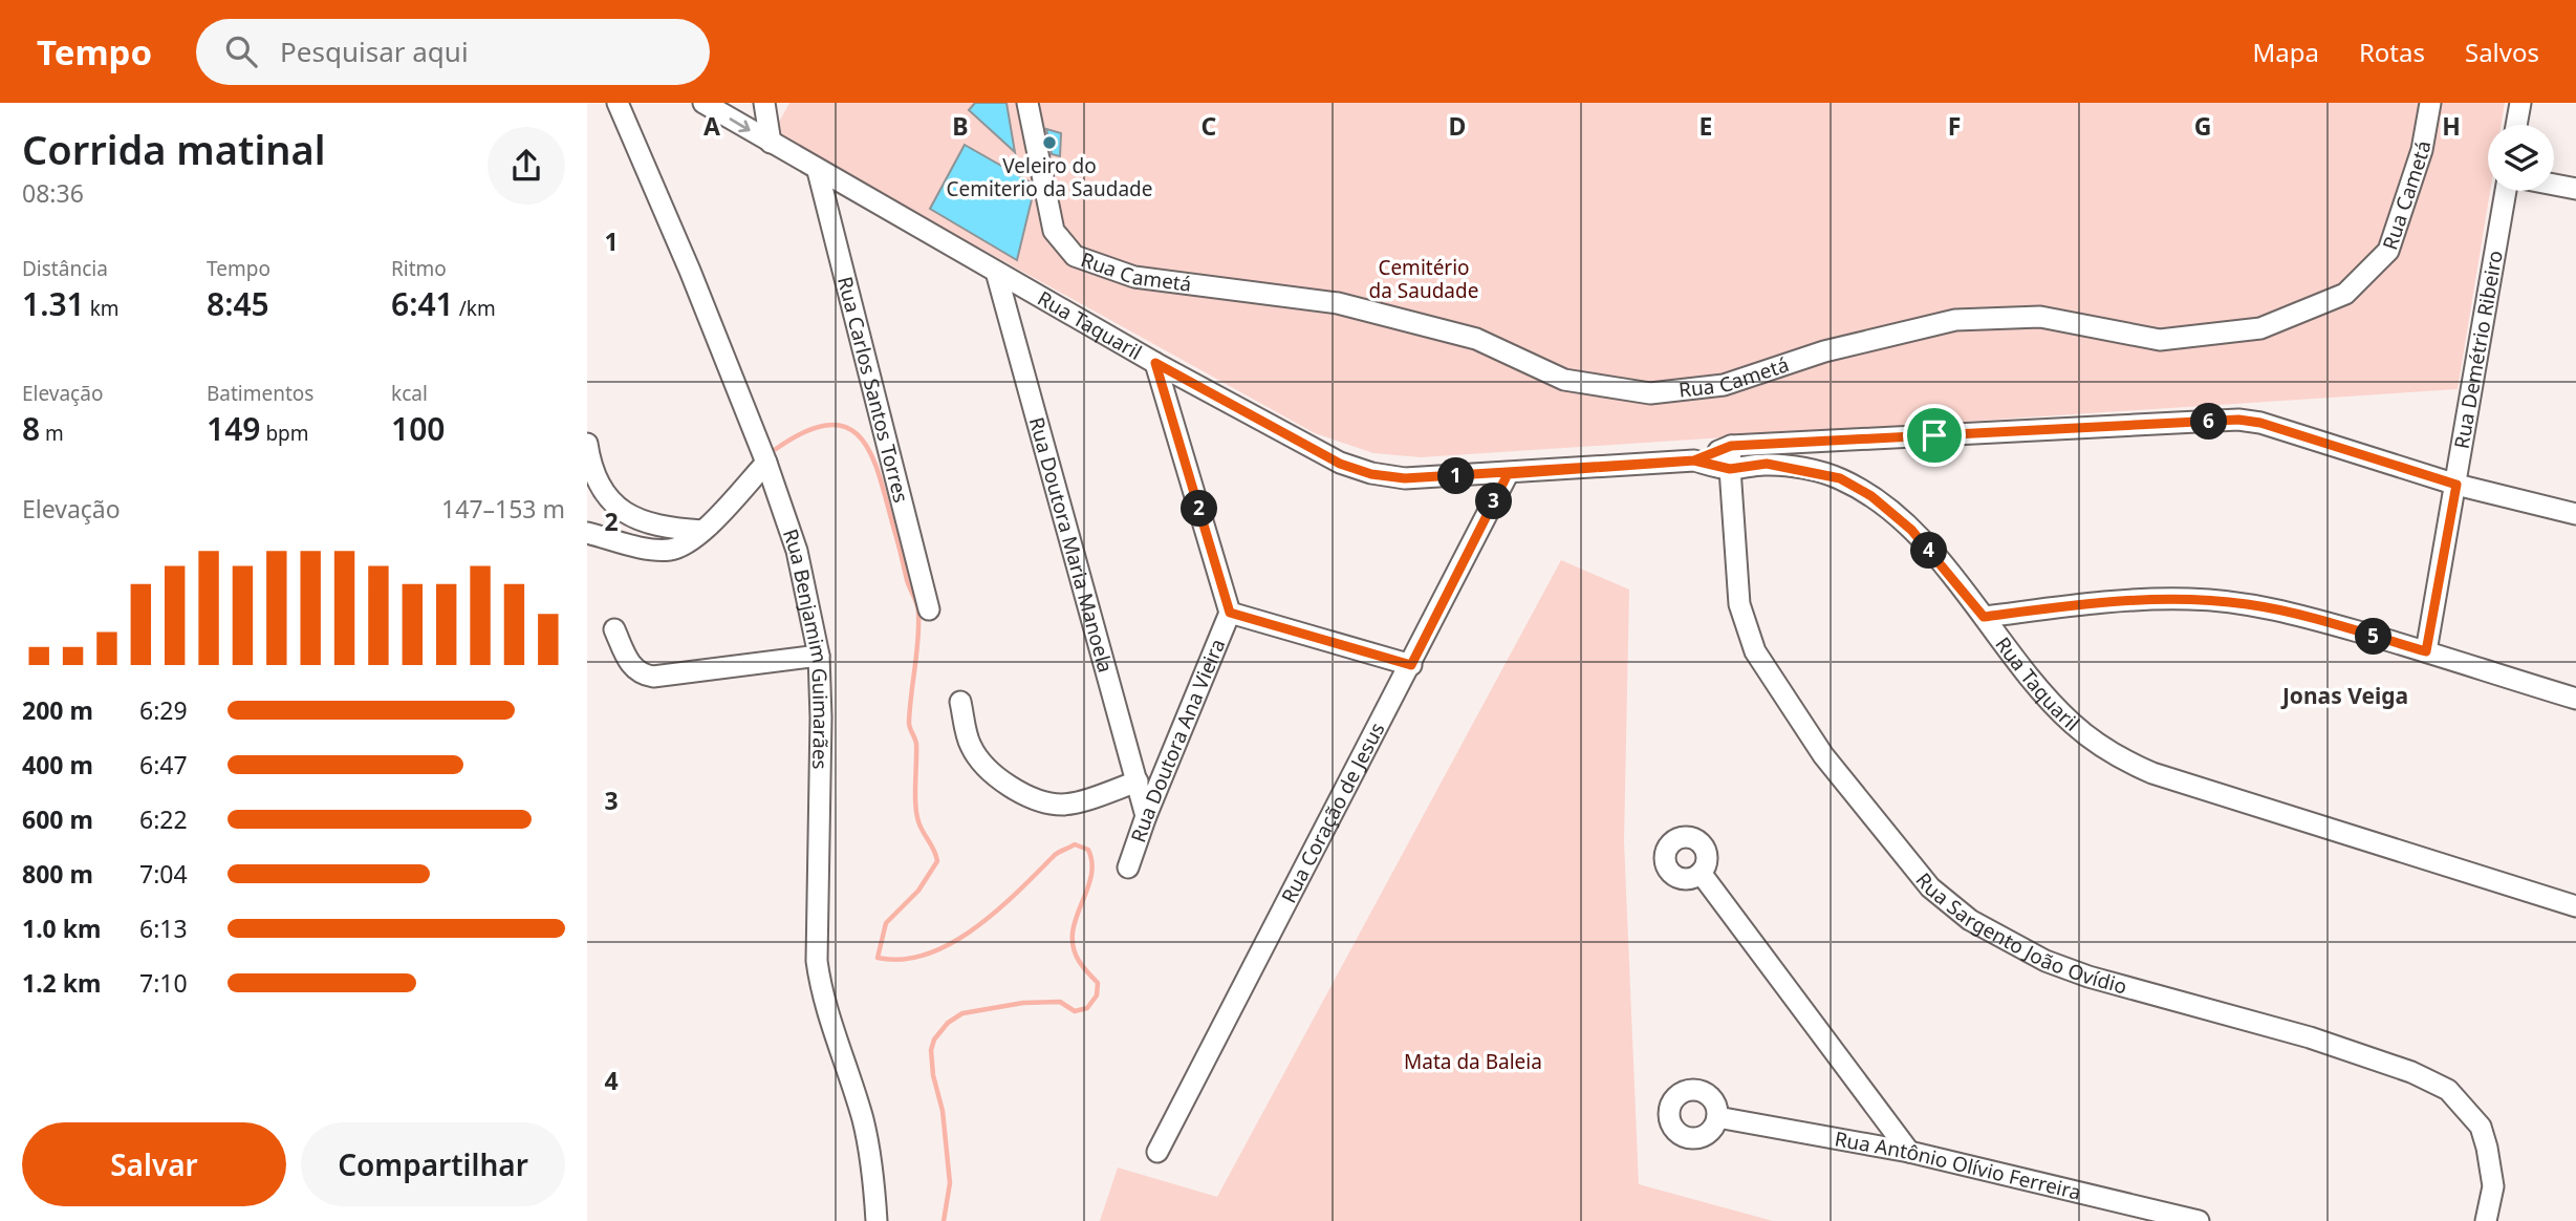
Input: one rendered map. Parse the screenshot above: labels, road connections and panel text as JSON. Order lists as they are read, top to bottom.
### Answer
{
  "streets": {
    "street": [
      "Rua Cametá",
      "Rua Taquaril",
      "Rua Demétrio Ribeiro",
      "Rua Carlos Santos Torres",
      "Rua Doutora Maria Manoela",
      "Rua Benjamim Guimarães",
      "Rua Doutora Ana Vieira",
      "Rua Coração de Jesus",
      "Rua Sargento João Ovídio",
      "Rua Antônio Olívio Ferreira"
    ]
  },
  "crossings": [
    ["Rua Taquaril", "Rua Carlos Santos Torres"],
    ["Rua Taquaril", "Rua Doutora Maria Manoela"],
    ["Rua Taquaril", "Rua Coração de Jesus"],
    ["Rua Taquaril", "Rua Sargento João Ovídio"],
    ["Rua Doutora Maria Manoela", "Rua Doutora Ana Vieira"]
  ],
  "districts": ["Jonas Veiga"],
  "parks": ["Cemitério da Saudade", "Mata da Baleia"],
  "places": ["Veleiro do Cemiterio da Saudade"],
  "page": {
    "header": "Tempo",
    "search": "Pesquisar aqui",
    "nav": ["Mapa", "Rotas", "Salvos"],
    "heading": ["Corrida matinal", "08:36"],
    "stats": [
      ["Distância", "1.31 km"],
      ["Tempo", "8:45"],
      ["Ritmo", "6:41 /km"],
      ["Elevação", "8 m"],
      ["Batimentos", "149 bpm"],
      ["kcal", "100"]
    ],
    "pins": [
      "6",
      "1",
      "3",
      "2",
      "4",
      "5"
    ],
    "chart": ["Elevação", "147–153 m"],
    "list": [
      {
        "name": "200 m",
        "note": "6:29"
      },
      {
        "name": "400 m",
        "note": "6:47"
      },
      {
        "name": "600 m",
        "note": "6:22"
      },
      {
        "name": "800 m",
        "note": "7:04"
      },
      {
        "name": "1.0 km",
        "note": "6:13"
      },
      {
        "name": "1.2 km",
        "note": "7:10"
      }
    ],
    "buttons": ["Salvar", "Compartilhar"]
  },
  "grid": {
    "columns": [
      "A",
      "B",
      "C",
      "D",
      "E",
      "F",
      "G",
      "H"
    ],
    "rows": [
      "1",
      "2",
      "3",
      "4"
    ]
  }
}
